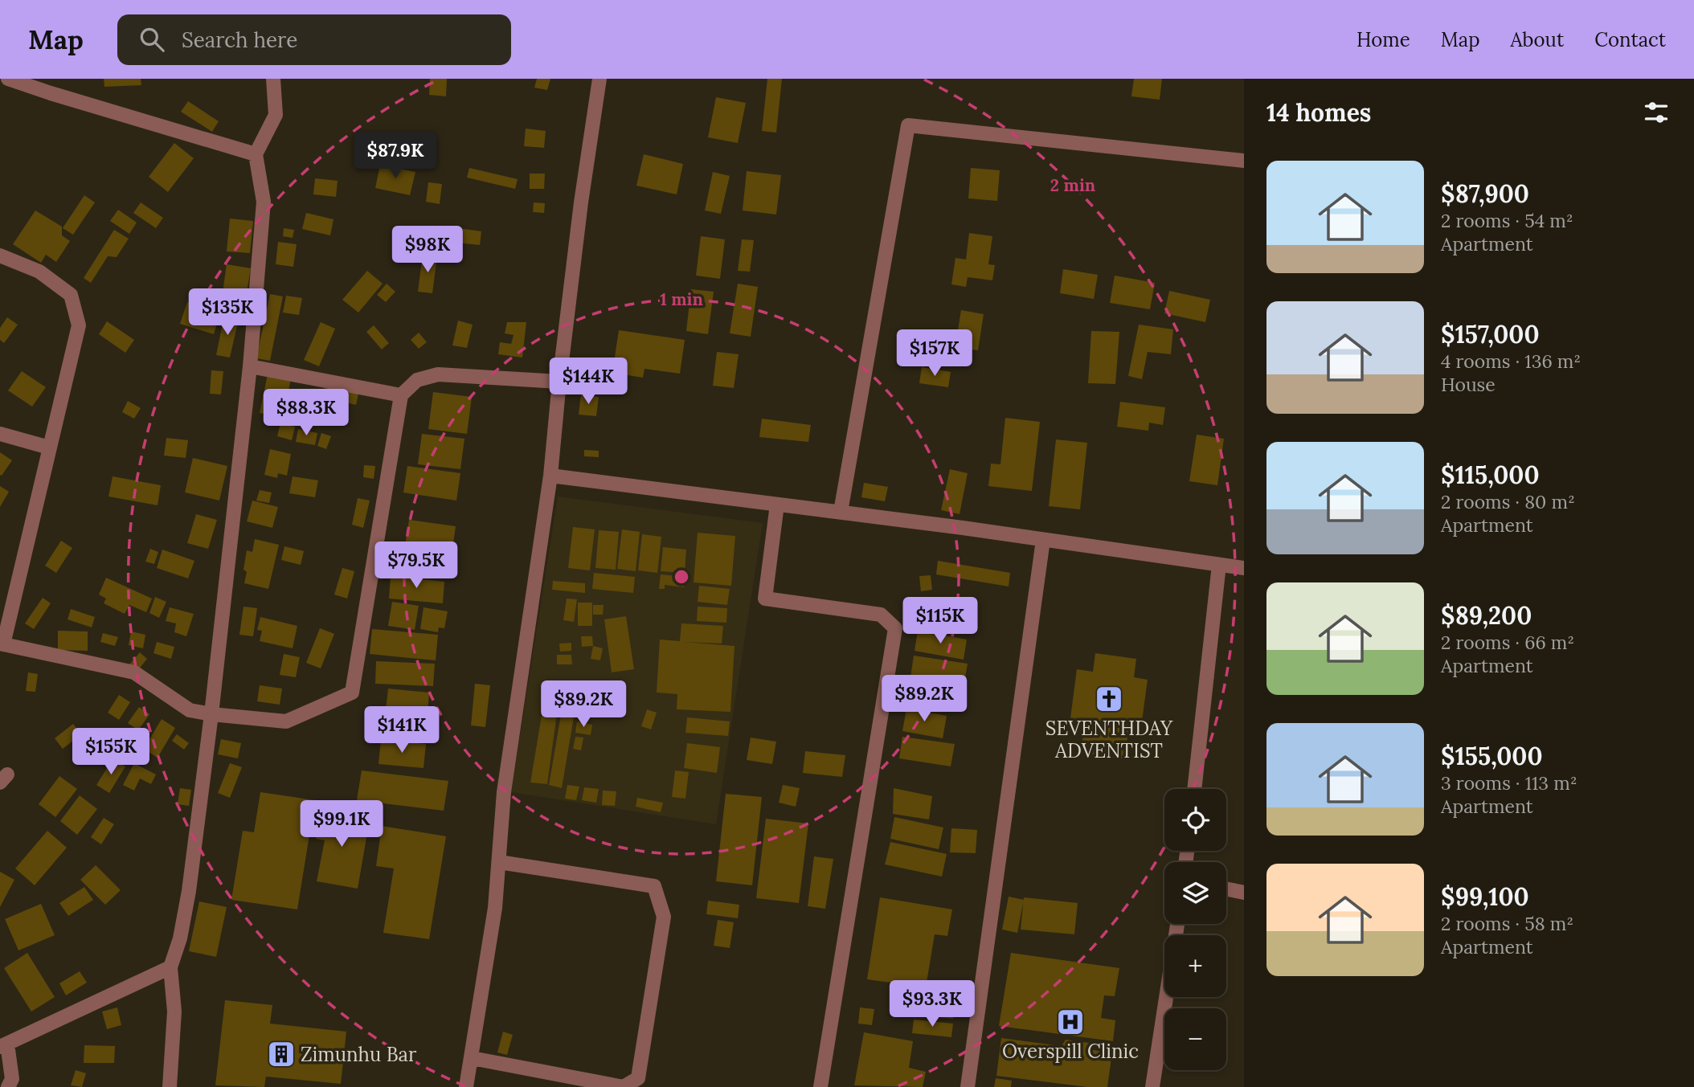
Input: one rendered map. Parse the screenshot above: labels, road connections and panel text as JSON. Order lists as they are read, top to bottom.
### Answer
{
  "places": {
    "church": ["SEVENTHDAY ADVENTIST"],
    "hospital": ["Overspill Clinic"],
    "building": ["Zimunhu Bar"]
  },
  "page": {
    "header": "Map",
    "search": "Search here",
    "nav": [
      "Home",
      "Map",
      "About",
      "Contact"
    ],
    "heading": "14 homes",
    "price": [
      "$87.9K",
      "$98K",
      "$135K",
      "$157K",
      "$144K",
      "$88.3K",
      "$79.5K",
      "$115K",
      "$89.2K",
      "$89.2K",
      "$141K",
      "$155K",
      "$99.1K",
      "$93.3K"
    ],
    "list": [
      {
        "name": "$87,900",
        "note": "2 rooms · 54 m² · Apartment"
      },
      {
        "name": "$157,000",
        "note": "4 rooms · 136 m² · House"
      },
      {
        "name": "$115,000",
        "note": "2 rooms · 80 m² · Apartment"
      },
      {
        "name": "$89,200",
        "note": "2 rooms · 66 m² · Apartment"
      },
      {
        "name": "$155,000",
        "note": "3 rooms · 113 m² · Apartment"
      },
      {
        "name": "$99,100",
        "note": "2 rooms · 58 m² · Apartment"
      }
    ],
    "map_buttons": ["+", "−"]
  },
  "rings": ["2 min", "1 min"]
}
